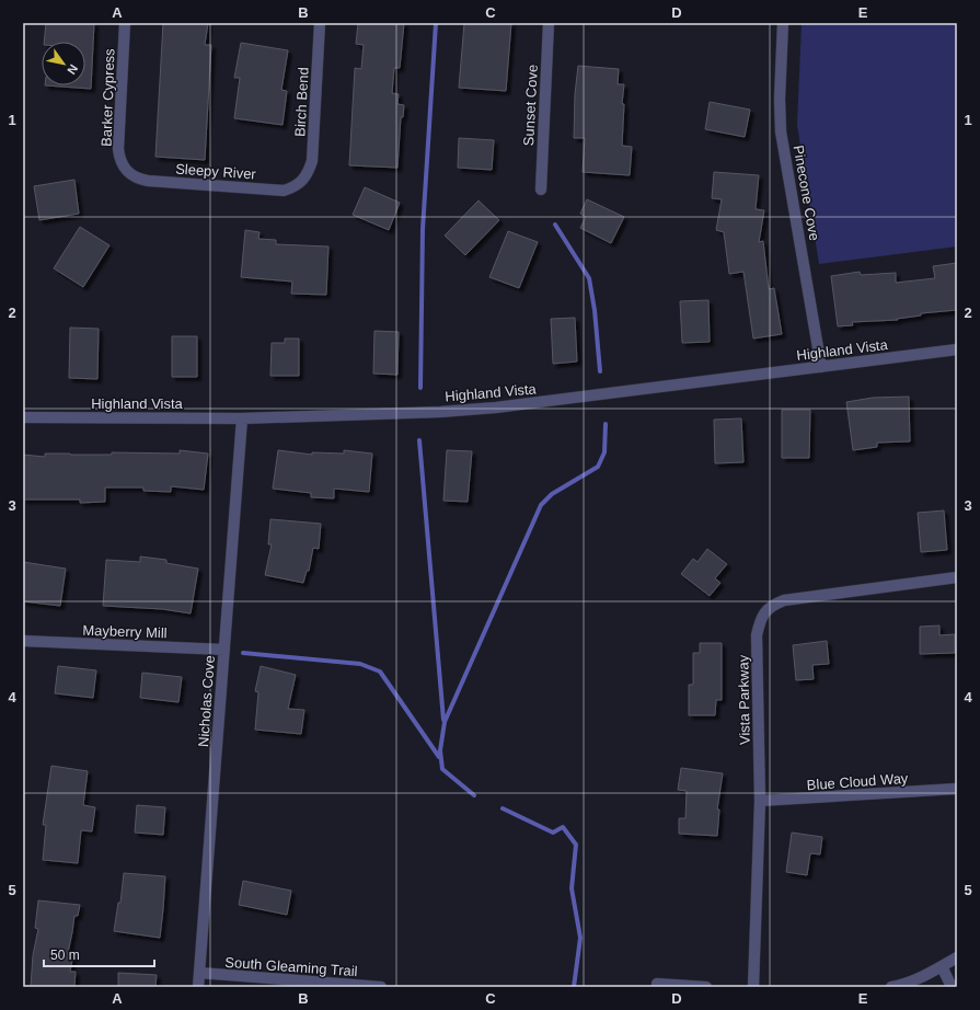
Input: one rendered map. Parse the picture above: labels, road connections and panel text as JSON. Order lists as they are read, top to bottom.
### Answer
{
  "streets": {
    "street": [
      "Barker Cypress",
      "Birch Bend",
      "Sunset Cove",
      "Sleepy River",
      "Pinecone Cove",
      "Highland Vista",
      "Mayberry Mill",
      "Vista Parkway",
      "Nicholas Cove",
      "Blue Cloud Way",
      "South Gleaming Trail"
    ]
  },
  "crossings": [
    ["Barker Cypress", "Sleepy River"],
    ["Birch Bend", "Sleepy River"],
    ["Pinecone Cove", "Highland Vista"],
    ["Highland Vista", "Nicholas Cove"],
    ["Mayberry Mill", "Nicholas Cove"],
    ["Vista Parkway", "Blue Cloud Way"],
    ["Nicholas Cove", "South Gleaming Trail"]
  ],
  "scale_bar": "50 m",
  "north": "bottom right",
  "grid": {
    "columns": [
      "A",
      "B",
      "C",
      "D",
      "E"
    ],
    "rows": [
      "1",
      "2",
      "3",
      "4",
      "5"
    ]
  }
}
